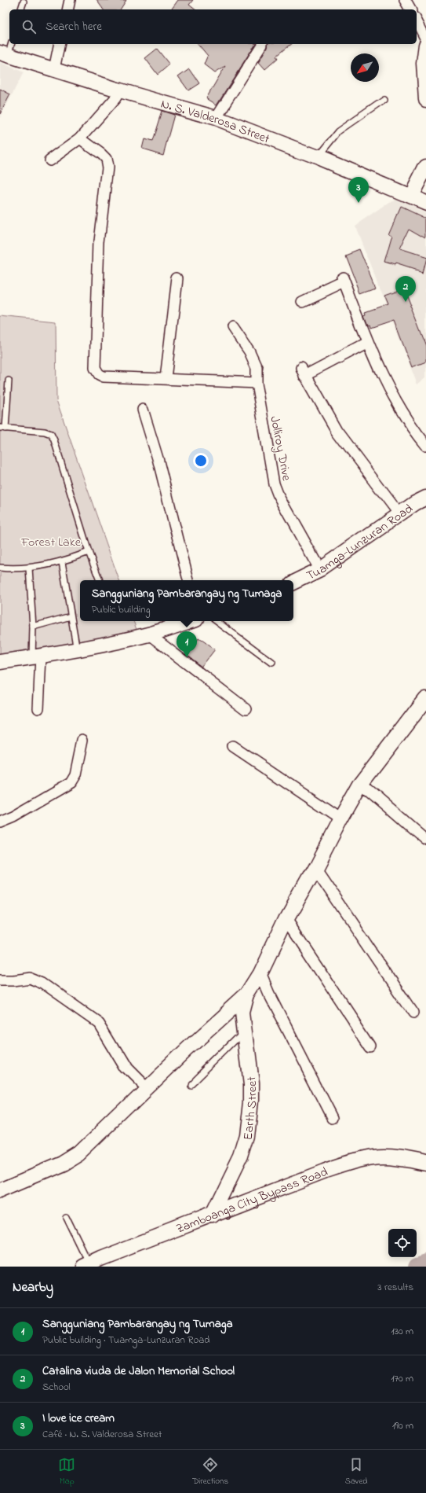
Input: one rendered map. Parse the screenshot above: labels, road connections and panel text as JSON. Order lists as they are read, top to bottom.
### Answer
{
  "streets": {
    "main road": [
      "N. S. Valderosa Street",
      "Tuamga-Lunzuran Road",
      "Earth Street",
      "Zamboanga City Bypass Road"
    ],
    "street": ["Jolliroy Drive"]
  },
  "crossings": [
    ["Jolliroy Drive", "Tuamga-Lunzuran Road"],
    ["Earth Street", "Zamboanga City Bypass Road"]
  ],
  "parks": ["Forest Lake"],
  "north": "bottom left",
  "page": {
    "search": "Search here",
    "pins": ["3", "2", "1"],
    "popup": ["Sangguniang Pambarangay ng Tumaga", "Public building"],
    "heading": ["Nearby", "3 results"],
    "list": [
      {
        "mark": "1",
        "name": "Sangguniang Pambarangay ng Tumaga",
        "note": "Public building · Tuamga-Lunzuran Road",
        "value": "130 m"
      },
      {
        "mark": "2",
        "name": "Catalina viuda de Jalon Memorial School",
        "note": "School",
        "value": "170 m"
      },
      {
        "mark": "3",
        "name": "I love ice cream",
        "note": "Café · N. S. Valderosa Street",
        "value": "190 m"
      }
    ],
    "nav": ["Map", "Directions", "Saved"]
  }
}
